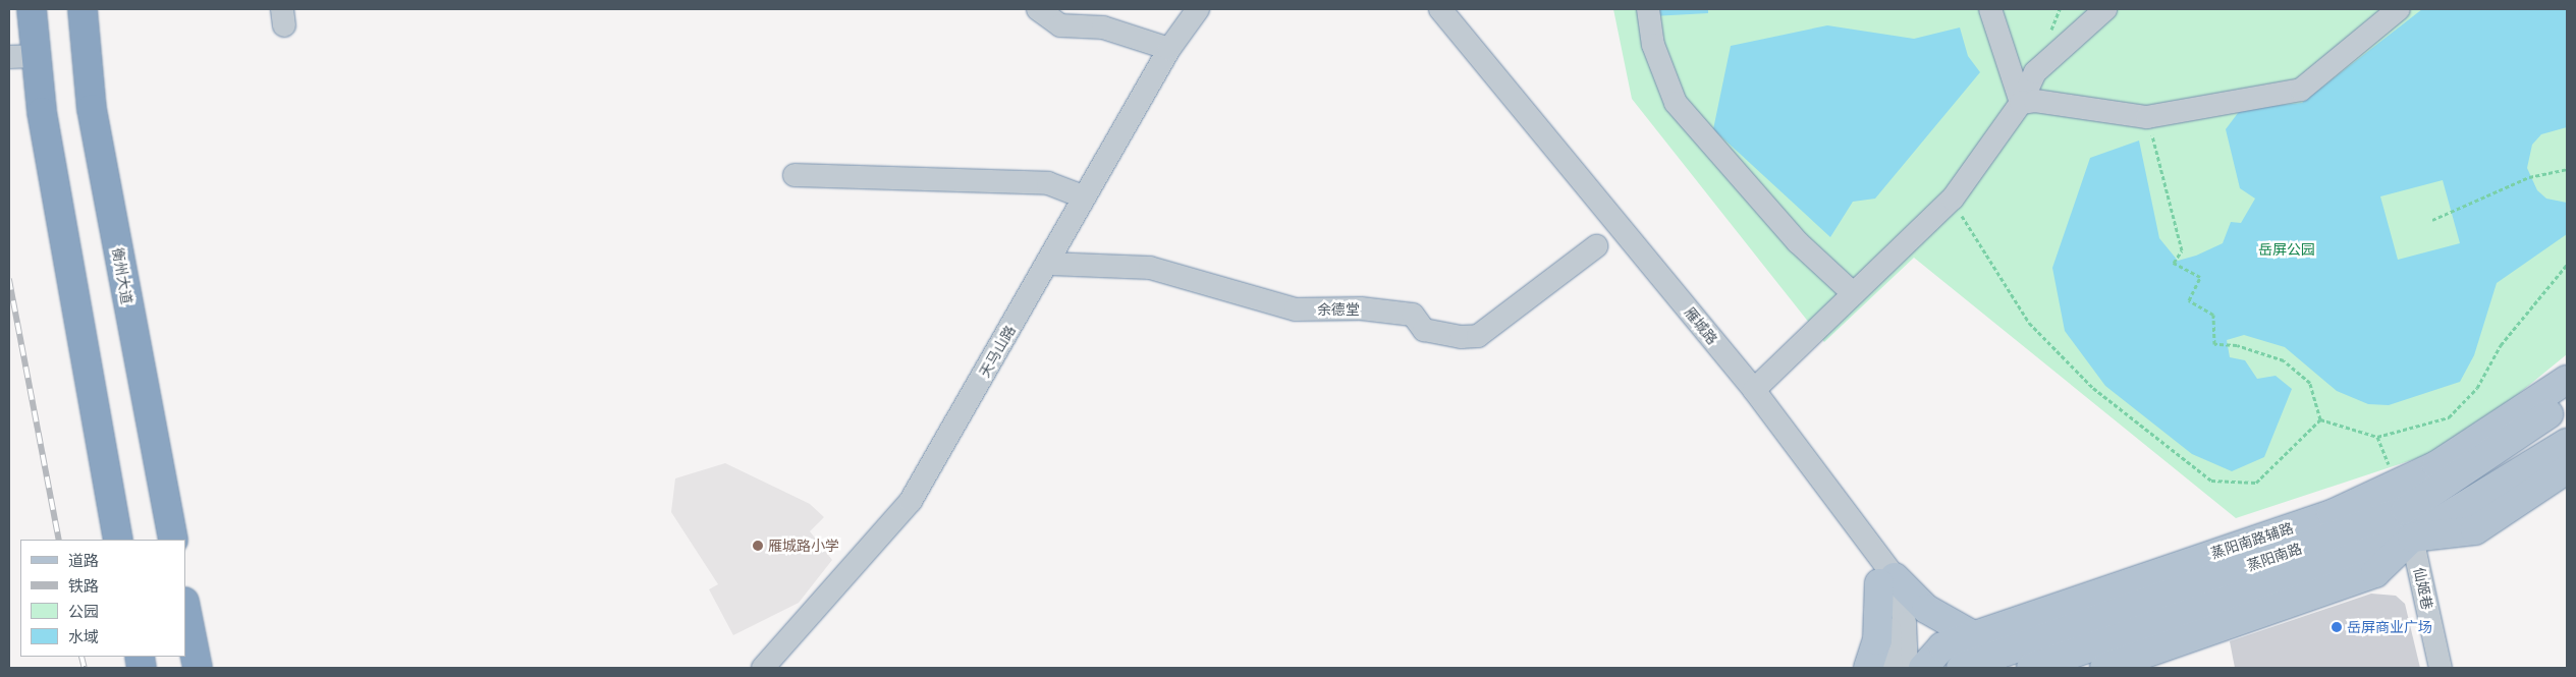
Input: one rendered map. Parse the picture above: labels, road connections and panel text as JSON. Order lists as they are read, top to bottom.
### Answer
{
  "streets": {
    "highway": ["衡州大道"],
    "main road": ["蒸阳南路辅路", "蒸阳南路"],
    "street": [
      "余德堂",
      "雁城路",
      "天马山路",
      "仙姬巷"
    ]
  },
  "crossings": [
    ["余德堂", "天马山路"],
    ["蒸阳南路", "仙姬巷"]
  ],
  "parks": ["岳屏公园"],
  "places": ["雁城路小学", "岳屏商业广场"],
  "legend": [
    "道路",
    "铁路",
    "公园",
    "水域"
  ]
}
